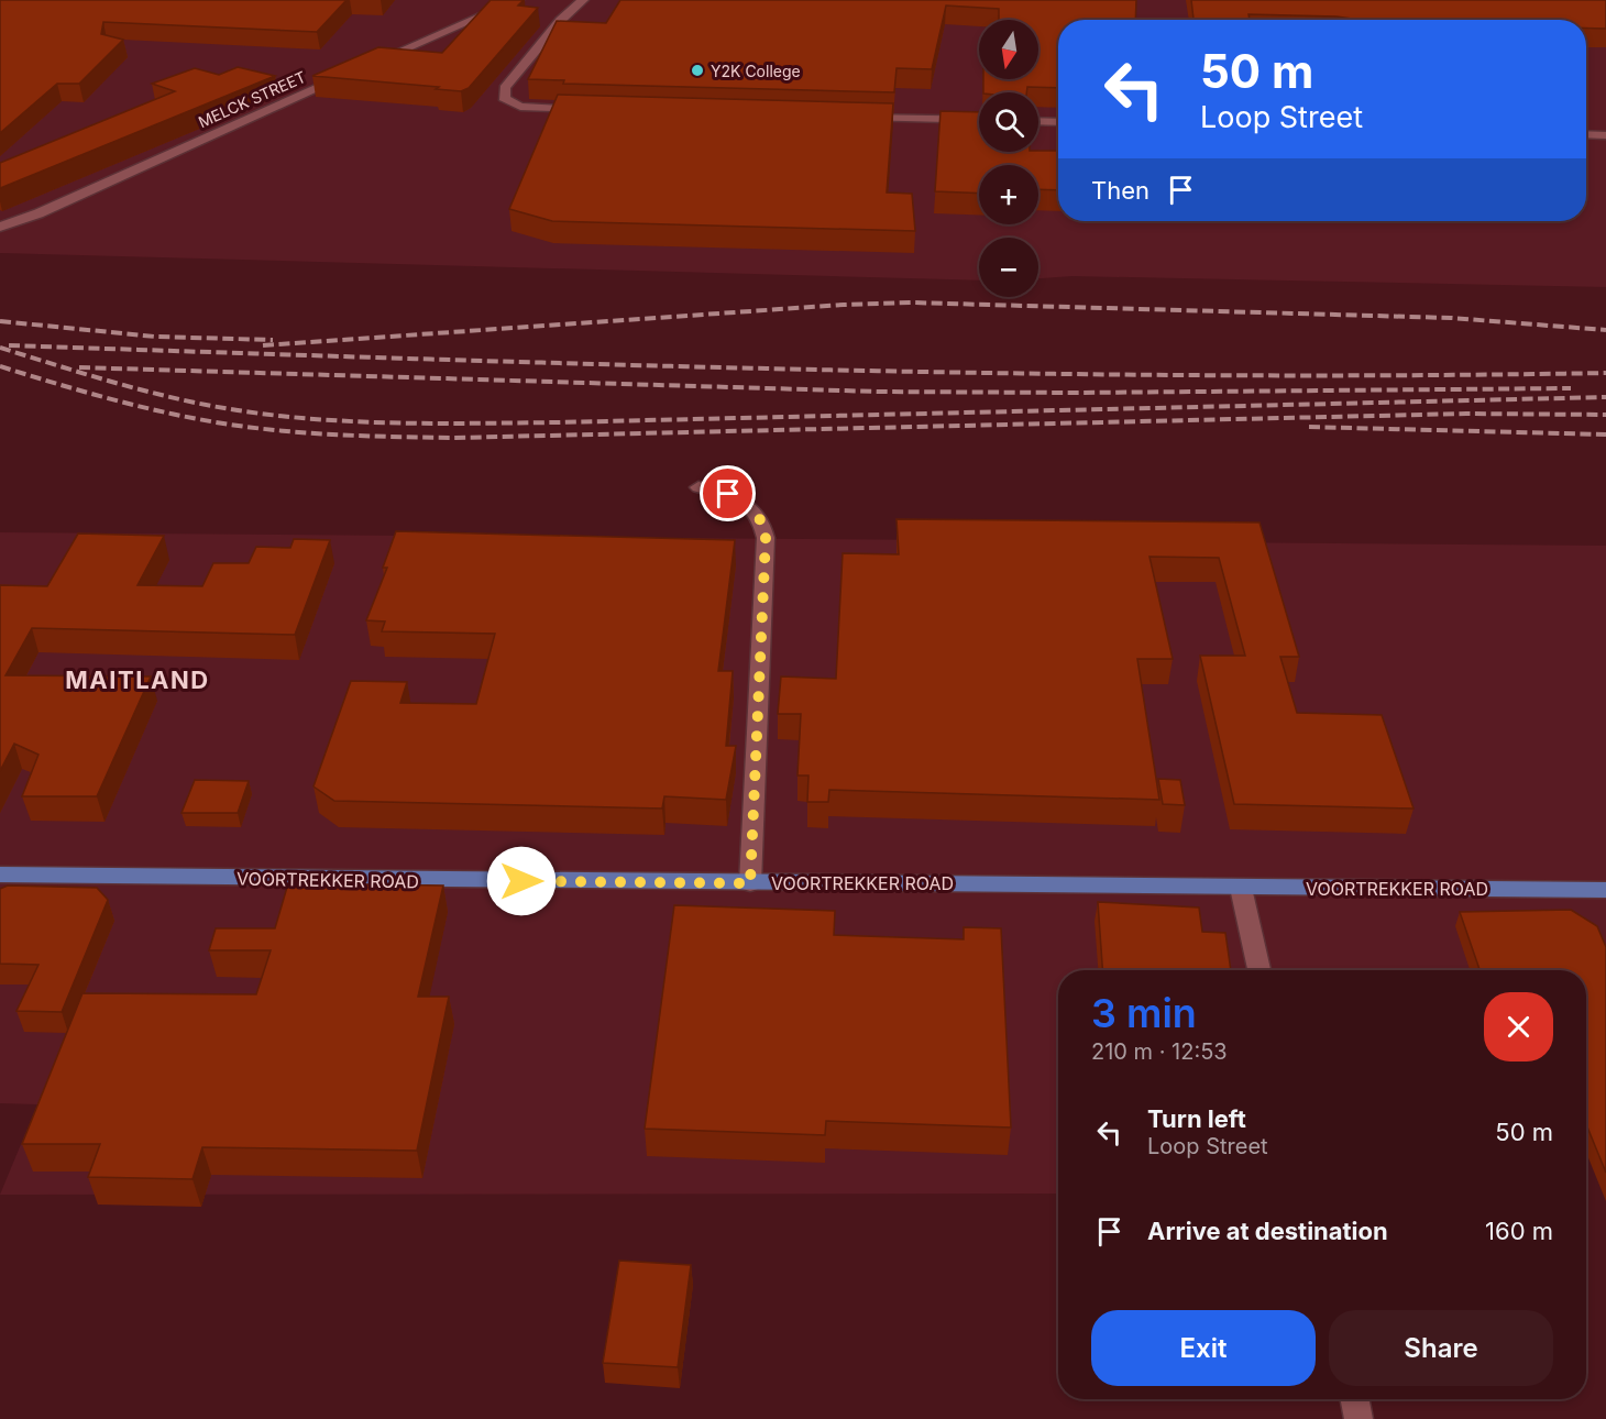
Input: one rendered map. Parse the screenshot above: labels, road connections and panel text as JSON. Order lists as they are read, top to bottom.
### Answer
{
  "streets": {
    "main road": ["VOORTREKKER ROAD"],
    "street": ["MELCK STREET"]
  },
  "districts": ["MAITLAND"],
  "places": ["Y2K College"],
  "north": "bottom",
  "page": {
    "map_buttons": ["+", "−"],
    "turn": ["50 m", "Loop Street"],
    "then": "Then",
    "heading": ["3 min", "210 m · 12:53"],
    "list": [
      {
        "name": "Turn left",
        "note": "Loop Street",
        "value": "50 m"
      },
      {
        "name": "Arrive at destination",
        "value": "160 m"
      }
    ],
    "buttons": ["Exit", "Share"]
  }
}
